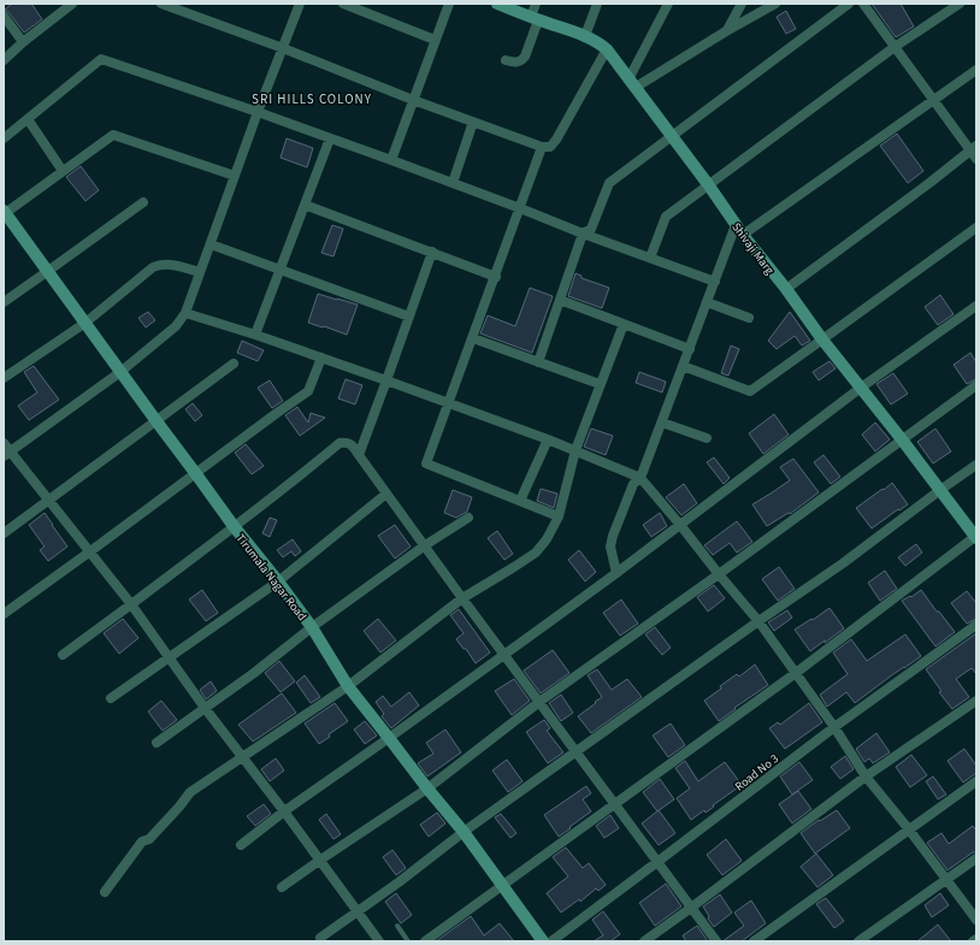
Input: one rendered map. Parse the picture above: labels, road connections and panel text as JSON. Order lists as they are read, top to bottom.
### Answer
{
  "streets": {
    "street": ["Shivaji Marg", "Tirumala Nagar Road", "Road No 3"]
  },
  "districts": ["SRI HILLS COLONY"]
}
